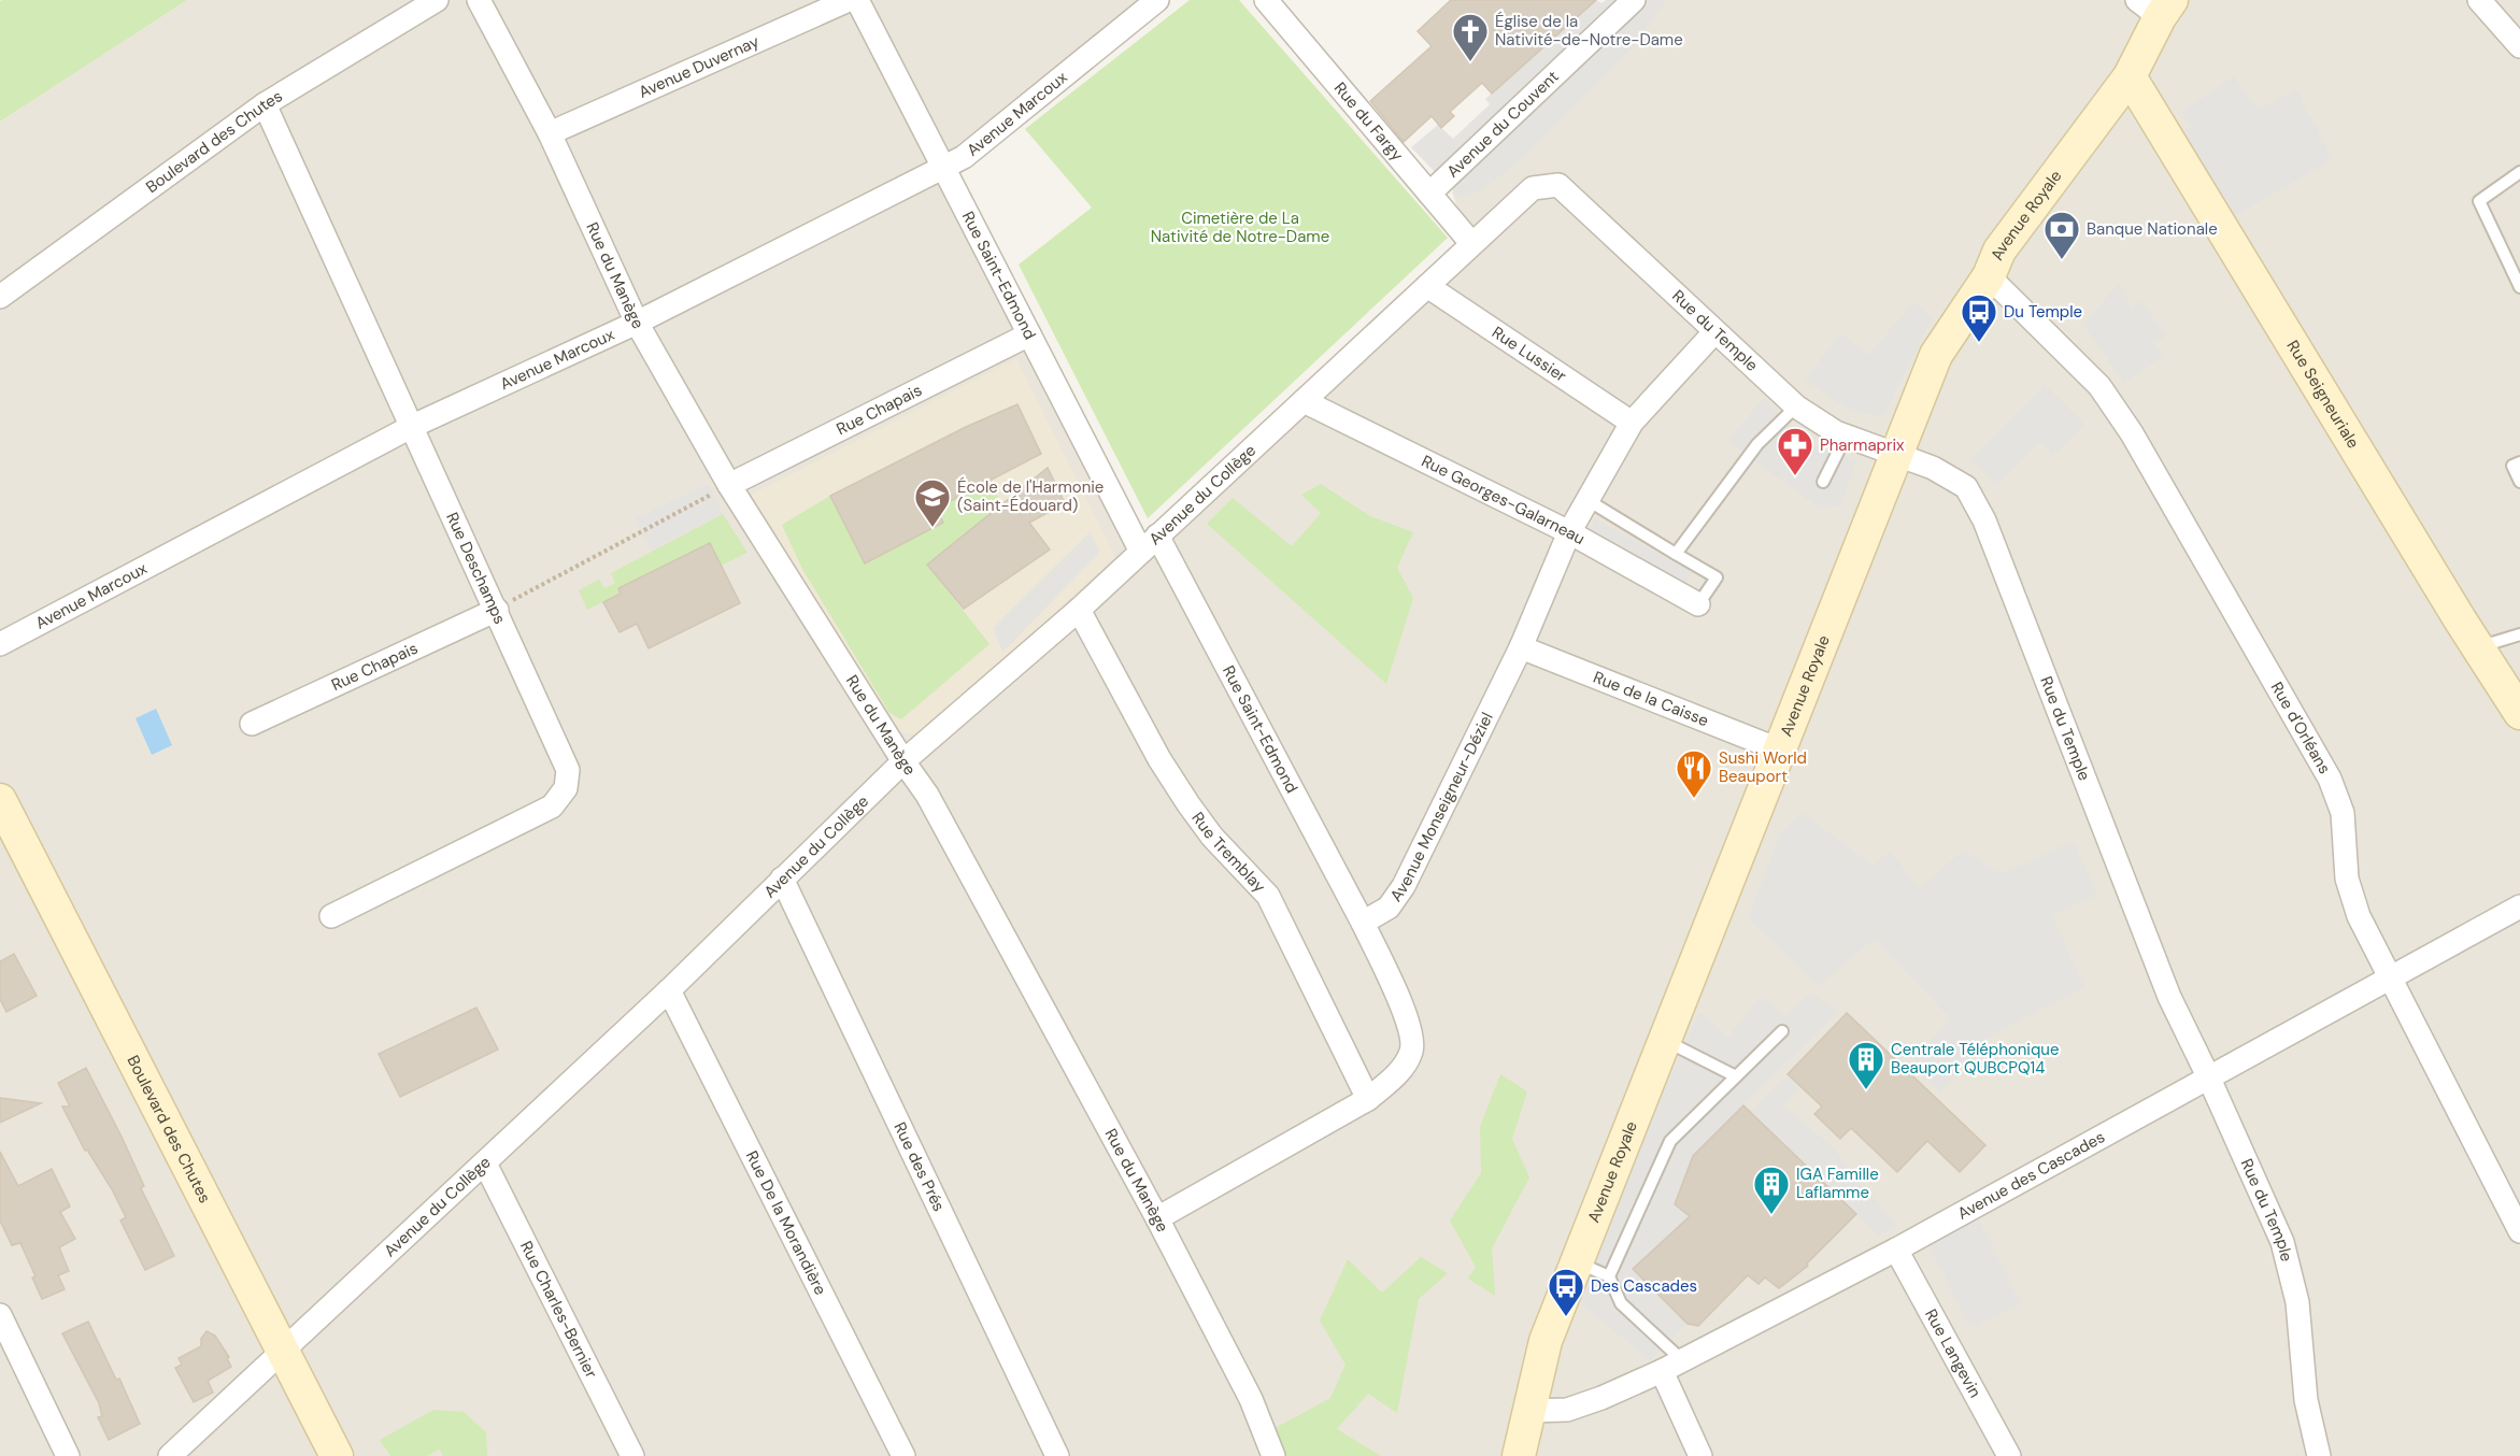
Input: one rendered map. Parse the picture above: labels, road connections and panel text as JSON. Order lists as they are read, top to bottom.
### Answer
{
  "streets": {
    "main road": ["Boulevard des Chutes", "Avenue Royale", "Rue Seigneuriale"],
    "street": [
      "Avenue Duvernay",
      "Avenue Marcoux",
      "Rue du Fargy",
      "Avenue du Couvent",
      "Rue du Manège",
      "Rue Saint-Edmond",
      "Rue du Temple",
      "Rue Lussier",
      "Rue Chapais",
      "Avenue du Collège",
      "Rue Georges-Galarneau",
      "Rue Deschamps",
      "Rue de la Caisse",
      "Rue d'Orléans",
      "Avenue Monseigneur-Déziel",
      "Rue Tremblay",
      "Rue des Prés",
      "Avenue des Cascades",
      "Rue De la Morandière",
      "Rue Charles-Bernier",
      "Rue Langevin"
    ]
  },
  "crossings": [
    ["Avenue Duvernay", "Rue du Manège"],
    ["Avenue Marcoux", "Rue du Manège"],
    ["Avenue Marcoux", "Rue Saint-Edmond"],
    ["Avenue Marcoux", "Rue Deschamps"],
    ["Rue du Fargy", "Avenue du Couvent"],
    ["Rue du Fargy", "Avenue du Collège"],
    ["Boulevard des Chutes", "Avenue du Collège"],
    ["Boulevard des Chutes", "Rue Deschamps"],
    ["Avenue Royale", "Rue du Temple"],
    ["Avenue Royale", "Rue Seigneuriale"],
    ["Avenue Royale", "Rue de la Caisse"],
    ["Avenue Royale", "Rue d'Orléans"],
    ["Avenue Royale", "Avenue des Cascades"],
    ["Rue du Manège", "Rue Chapais"],
    ["Rue du Manège", "Avenue du Collège"],
    ["Rue Saint-Edmond", "Rue Chapais"],
    ["Rue Saint-Edmond", "Avenue du Collège"],
    ["Rue Saint-Edmond", "Avenue Monseigneur-Déziel"],
    ["Rue du Temple", "Avenue du Collège"],
    ["Rue du Temple", "Avenue Monseigneur-Déziel"],
    ["Rue du Temple", "Avenue des Cascades"],
    ["Rue Lussier", "Avenue du Collège"],
    ["Rue Lussier", "Avenue Monseigneur-Déziel"],
    ["Rue Chapais", "Rue Deschamps"],
    ["Avenue du Collège", "Rue Georges-Galarneau"],
    ["Avenue du Collège", "Rue Tremblay"],
    ["Avenue du Collège", "Rue des Prés"],
    ["Avenue du Collège", "Rue De la Morandière"],
    ["Avenue du Collège", "Rue Charles-Bernier"],
    ["Rue Georges-Galarneau", "Avenue Monseigneur-Déziel"],
    ["Rue de la Caisse", "Avenue Monseigneur-Déziel"],
    ["Rue d'Orléans", "Avenue des Cascades"],
    ["Avenue des Cascades", "Rue Langevin"]
  ],
  "parks": ["Cimetière de La Nativité de Notre-Dame"],
  "places": {
    "church": ["Église de la Nativité-de-Notre-Dame"],
    "bank": ["Banque Nationale"],
    "bus stop": ["Du Temple", "Des Cascades"],
    "pharmacy": ["Pharmaprix"],
    "school or university": ["École de l'Harmonie (Saint-Édouard)"],
    "restaurant": ["Sushi World Beauport"],
    "building": ["Centrale Téléphonique Beauport QUBCPQ14", "IGA Famille Laflamme"]
  }
}
